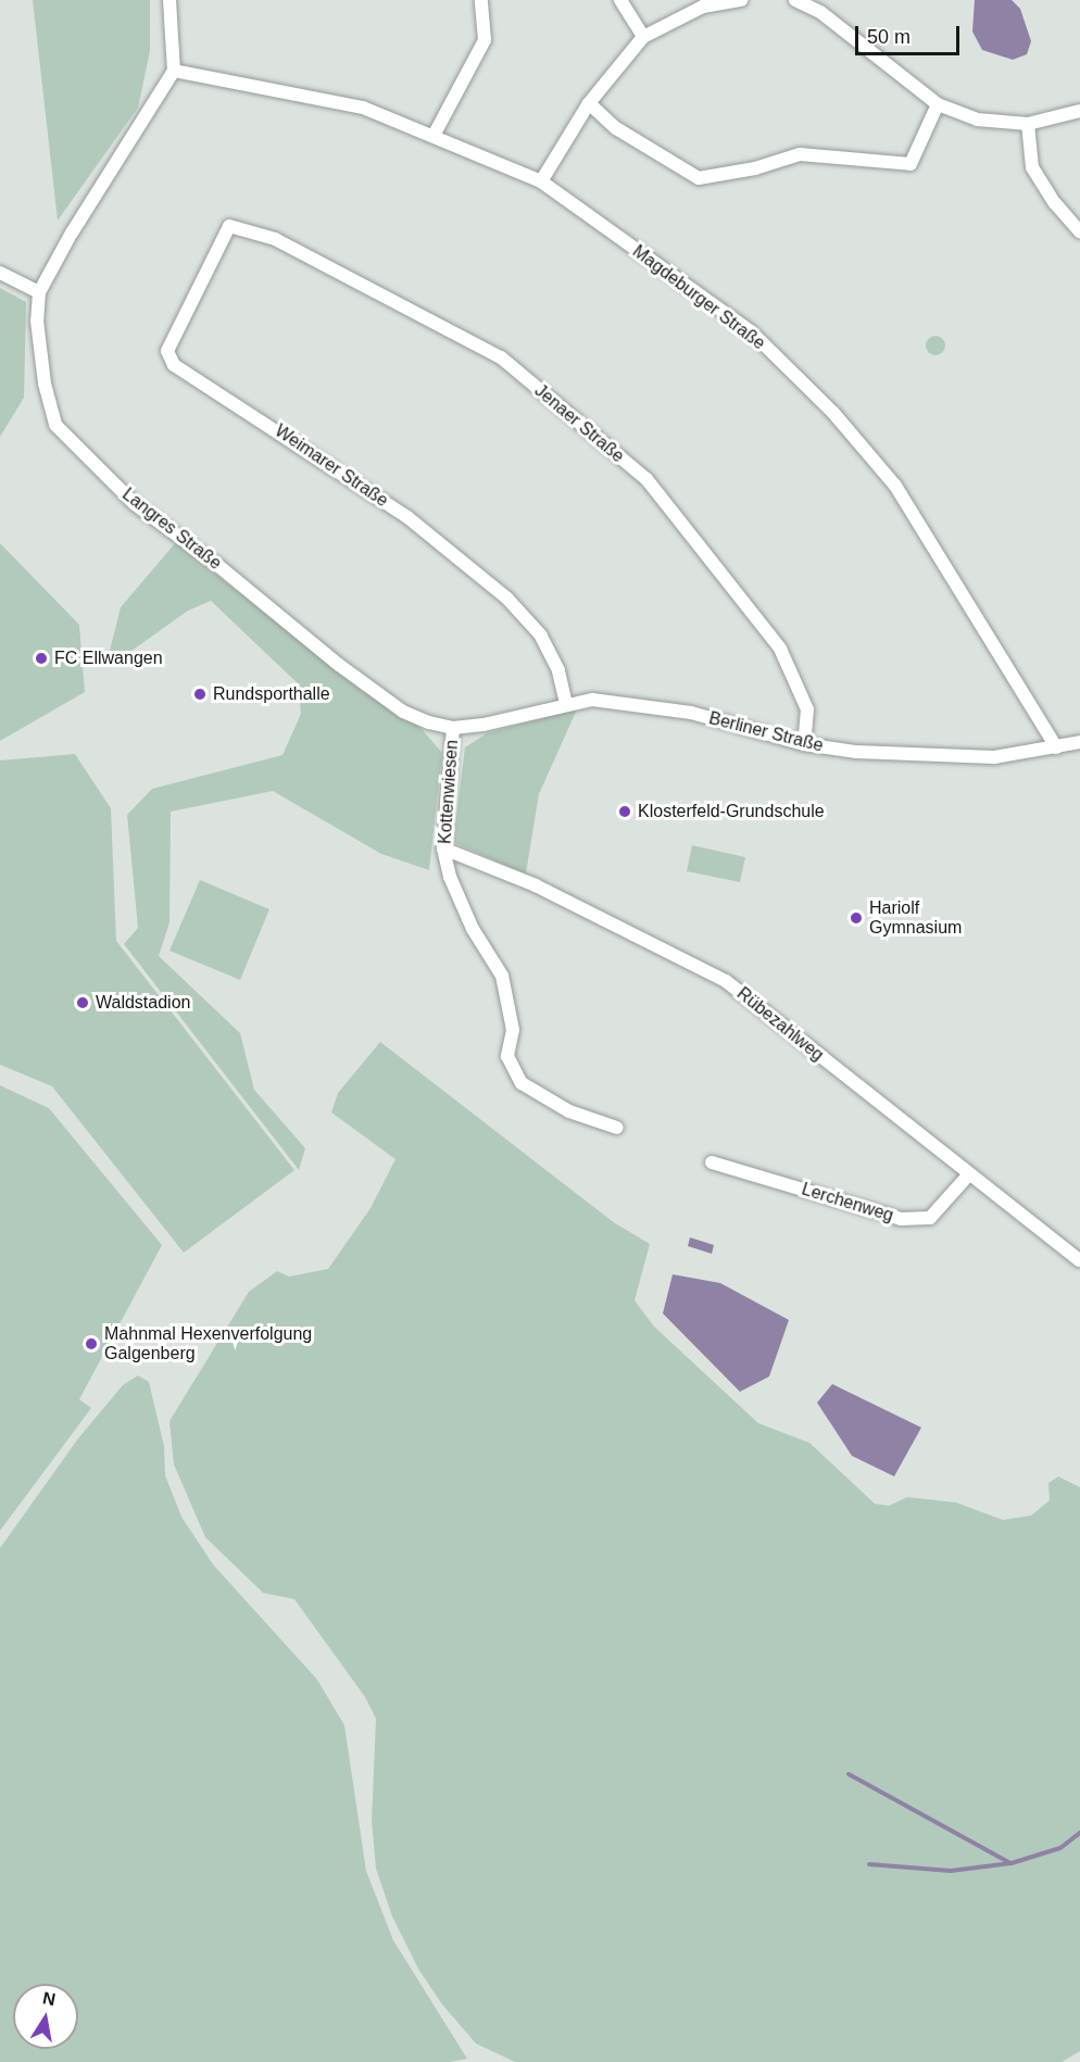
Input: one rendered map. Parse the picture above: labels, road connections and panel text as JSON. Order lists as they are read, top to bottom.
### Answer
{
  "streets": {
    "street": [
      "Magdeburger Straße",
      "Jenaer Straße",
      "Weimarer Straße",
      "Langres Straße",
      "Berliner Straße",
      "Kottenwiesen",
      "Rübezahlweg",
      "Lerchenweg"
    ]
  },
  "crossings": [
    ["Magdeburger Straße", "Langres Straße"],
    ["Magdeburger Straße", "Berliner Straße"],
    ["Jenaer Straße", "Weimarer Straße"],
    ["Jenaer Straße", "Berliner Straße"],
    ["Weimarer Straße", "Berliner Straße"],
    ["Langres Straße", "Berliner Straße"],
    ["Langres Straße", "Kottenwiesen"],
    ["Berliner Straße", "Kottenwiesen"],
    ["Kottenwiesen", "Rübezahlweg"],
    ["Rübezahlweg", "Lerchenweg"]
  ],
  "places": [
    "FC Ellwangen",
    "Rundsporthalle",
    "Klosterfeld-Grundschule",
    "Hariolf Gymnasium",
    "Waldstadion",
    "Mahnmal Hexenverfolgung Galgenberg"
  ],
  "scale_bar": "50 m",
  "north": "top"
}
